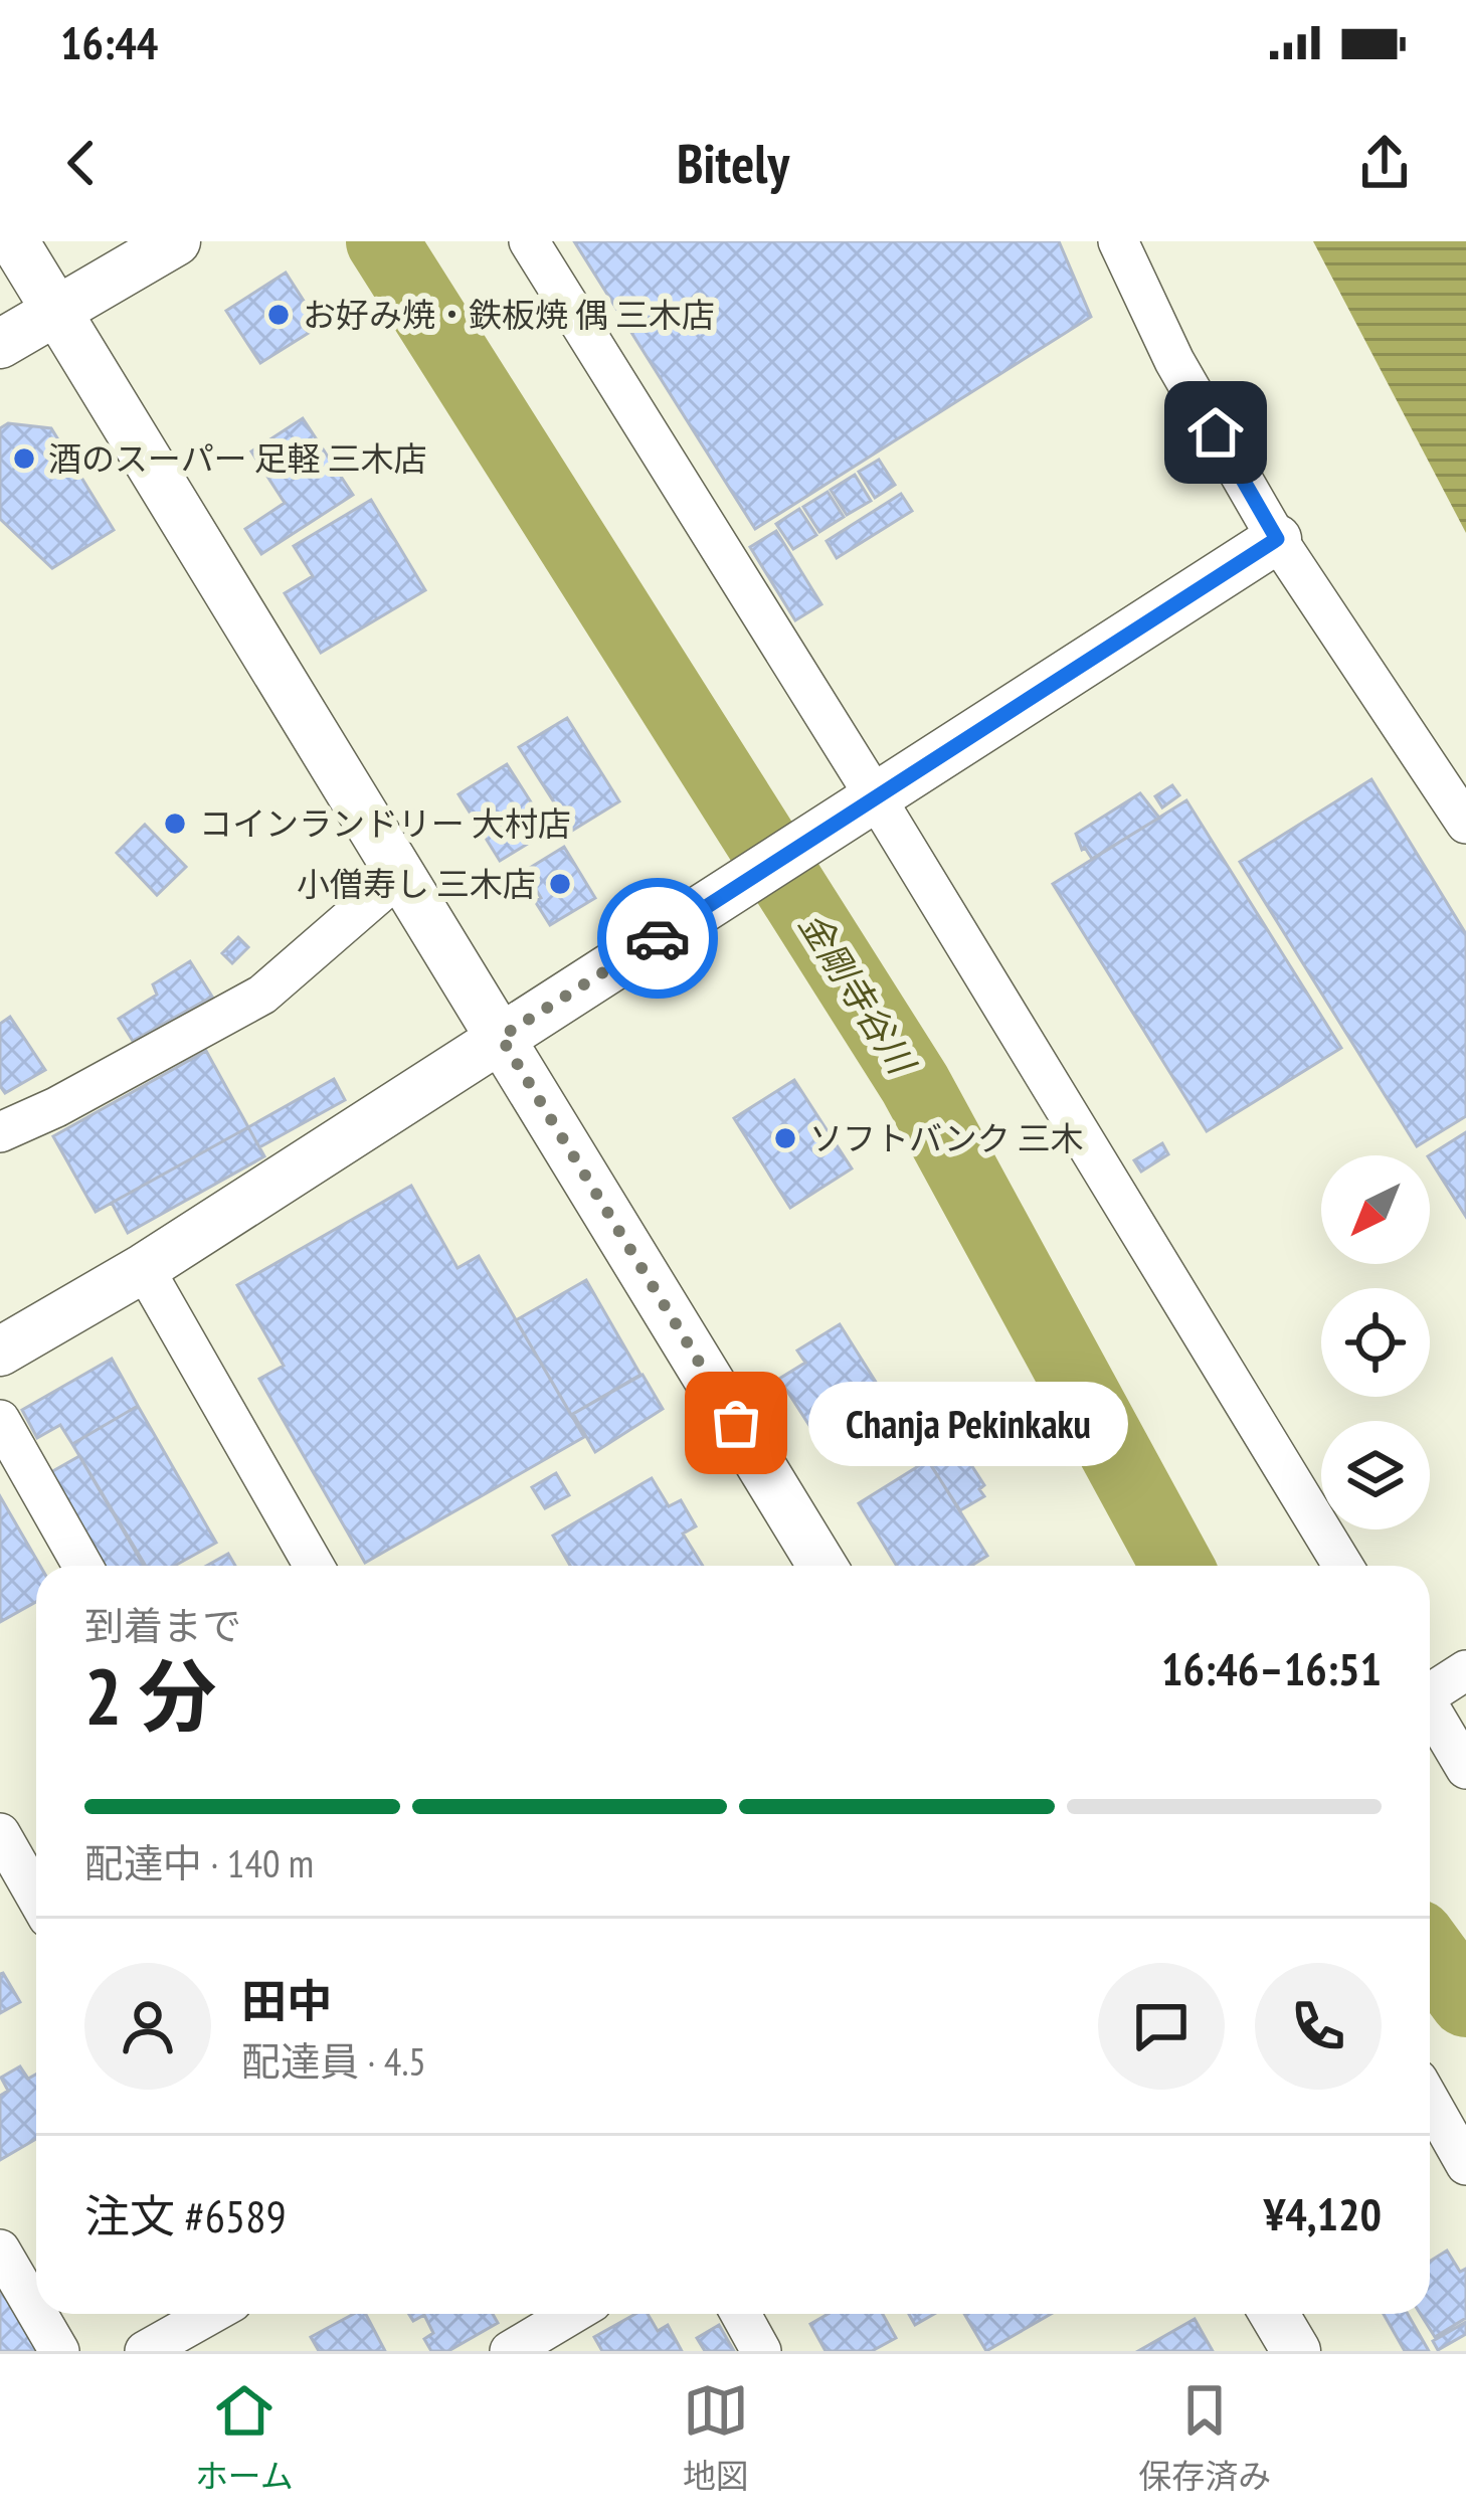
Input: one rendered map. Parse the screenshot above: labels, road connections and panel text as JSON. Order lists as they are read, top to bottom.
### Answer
{
  "water": ["金剛寺谷川"],
  "places": [
    "お好み焼・鉄板焼 偶 三木店",
    "酒のスーパー 足軽 三木店",
    "コインランドリー 大村店",
    "小僧寿し 三木店",
    "ソフトバンク 三木",
    "Chanja Pekinkaku"
  ],
  "north": "bottom left",
  "page": {
    "status": "16:44",
    "header": "Bitely",
    "bubble": "Chanja Pekinkaku",
    "heading": ["2 分", "到着まで", "16:46–16:51"],
    "panel": [
      "田中",
      "配達員 · 4.5",
      "注文 #6589",
      "¥4,120"
    ],
    "bar": "配達中 · 140 m",
    "tabs": ["ホーム", "地図", "保存済み"]
  }
}
